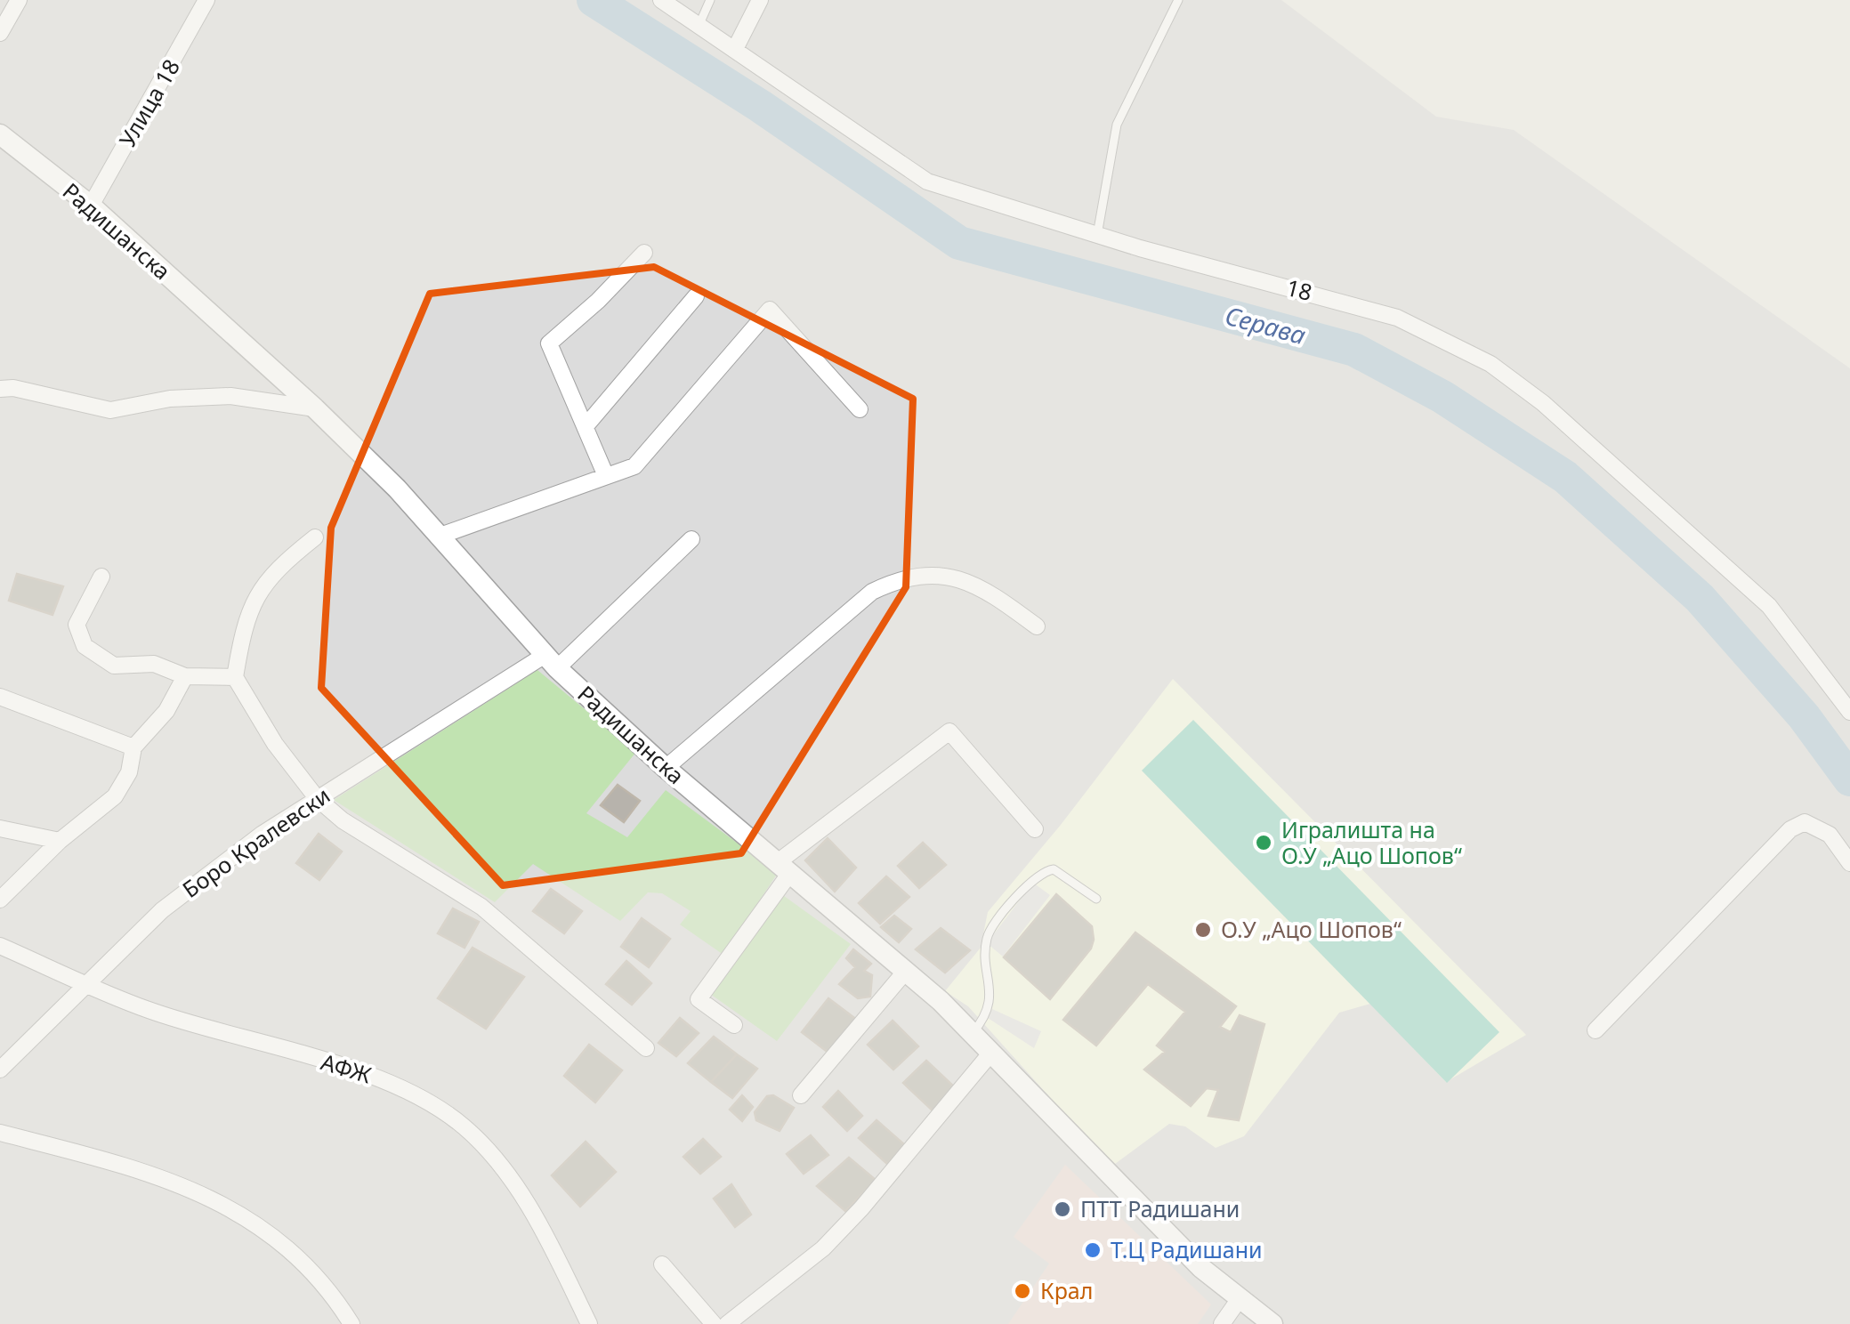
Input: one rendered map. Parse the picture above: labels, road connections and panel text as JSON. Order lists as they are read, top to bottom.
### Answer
{
  "streets": {
    "street": [
      "Улица 18",
      "Радишанска",
      "18",
      "Боро Кралевски",
      "АФЖ"
    ]
  },
  "crossings": [
    ["Улица 18", "Радишанска"],
    ["Радишанска", "Боро Кралевски"],
    ["Боро Кралевски", "АФЖ"]
  ],
  "water": ["Серава"],
  "places": [
    "Игралишта на О.У „Ацо Шопов“",
    "О.У „Ацо Шопов“",
    "ПТТ Радишани",
    "Т.Ц Радишани",
    "Крал"
  ]
}
